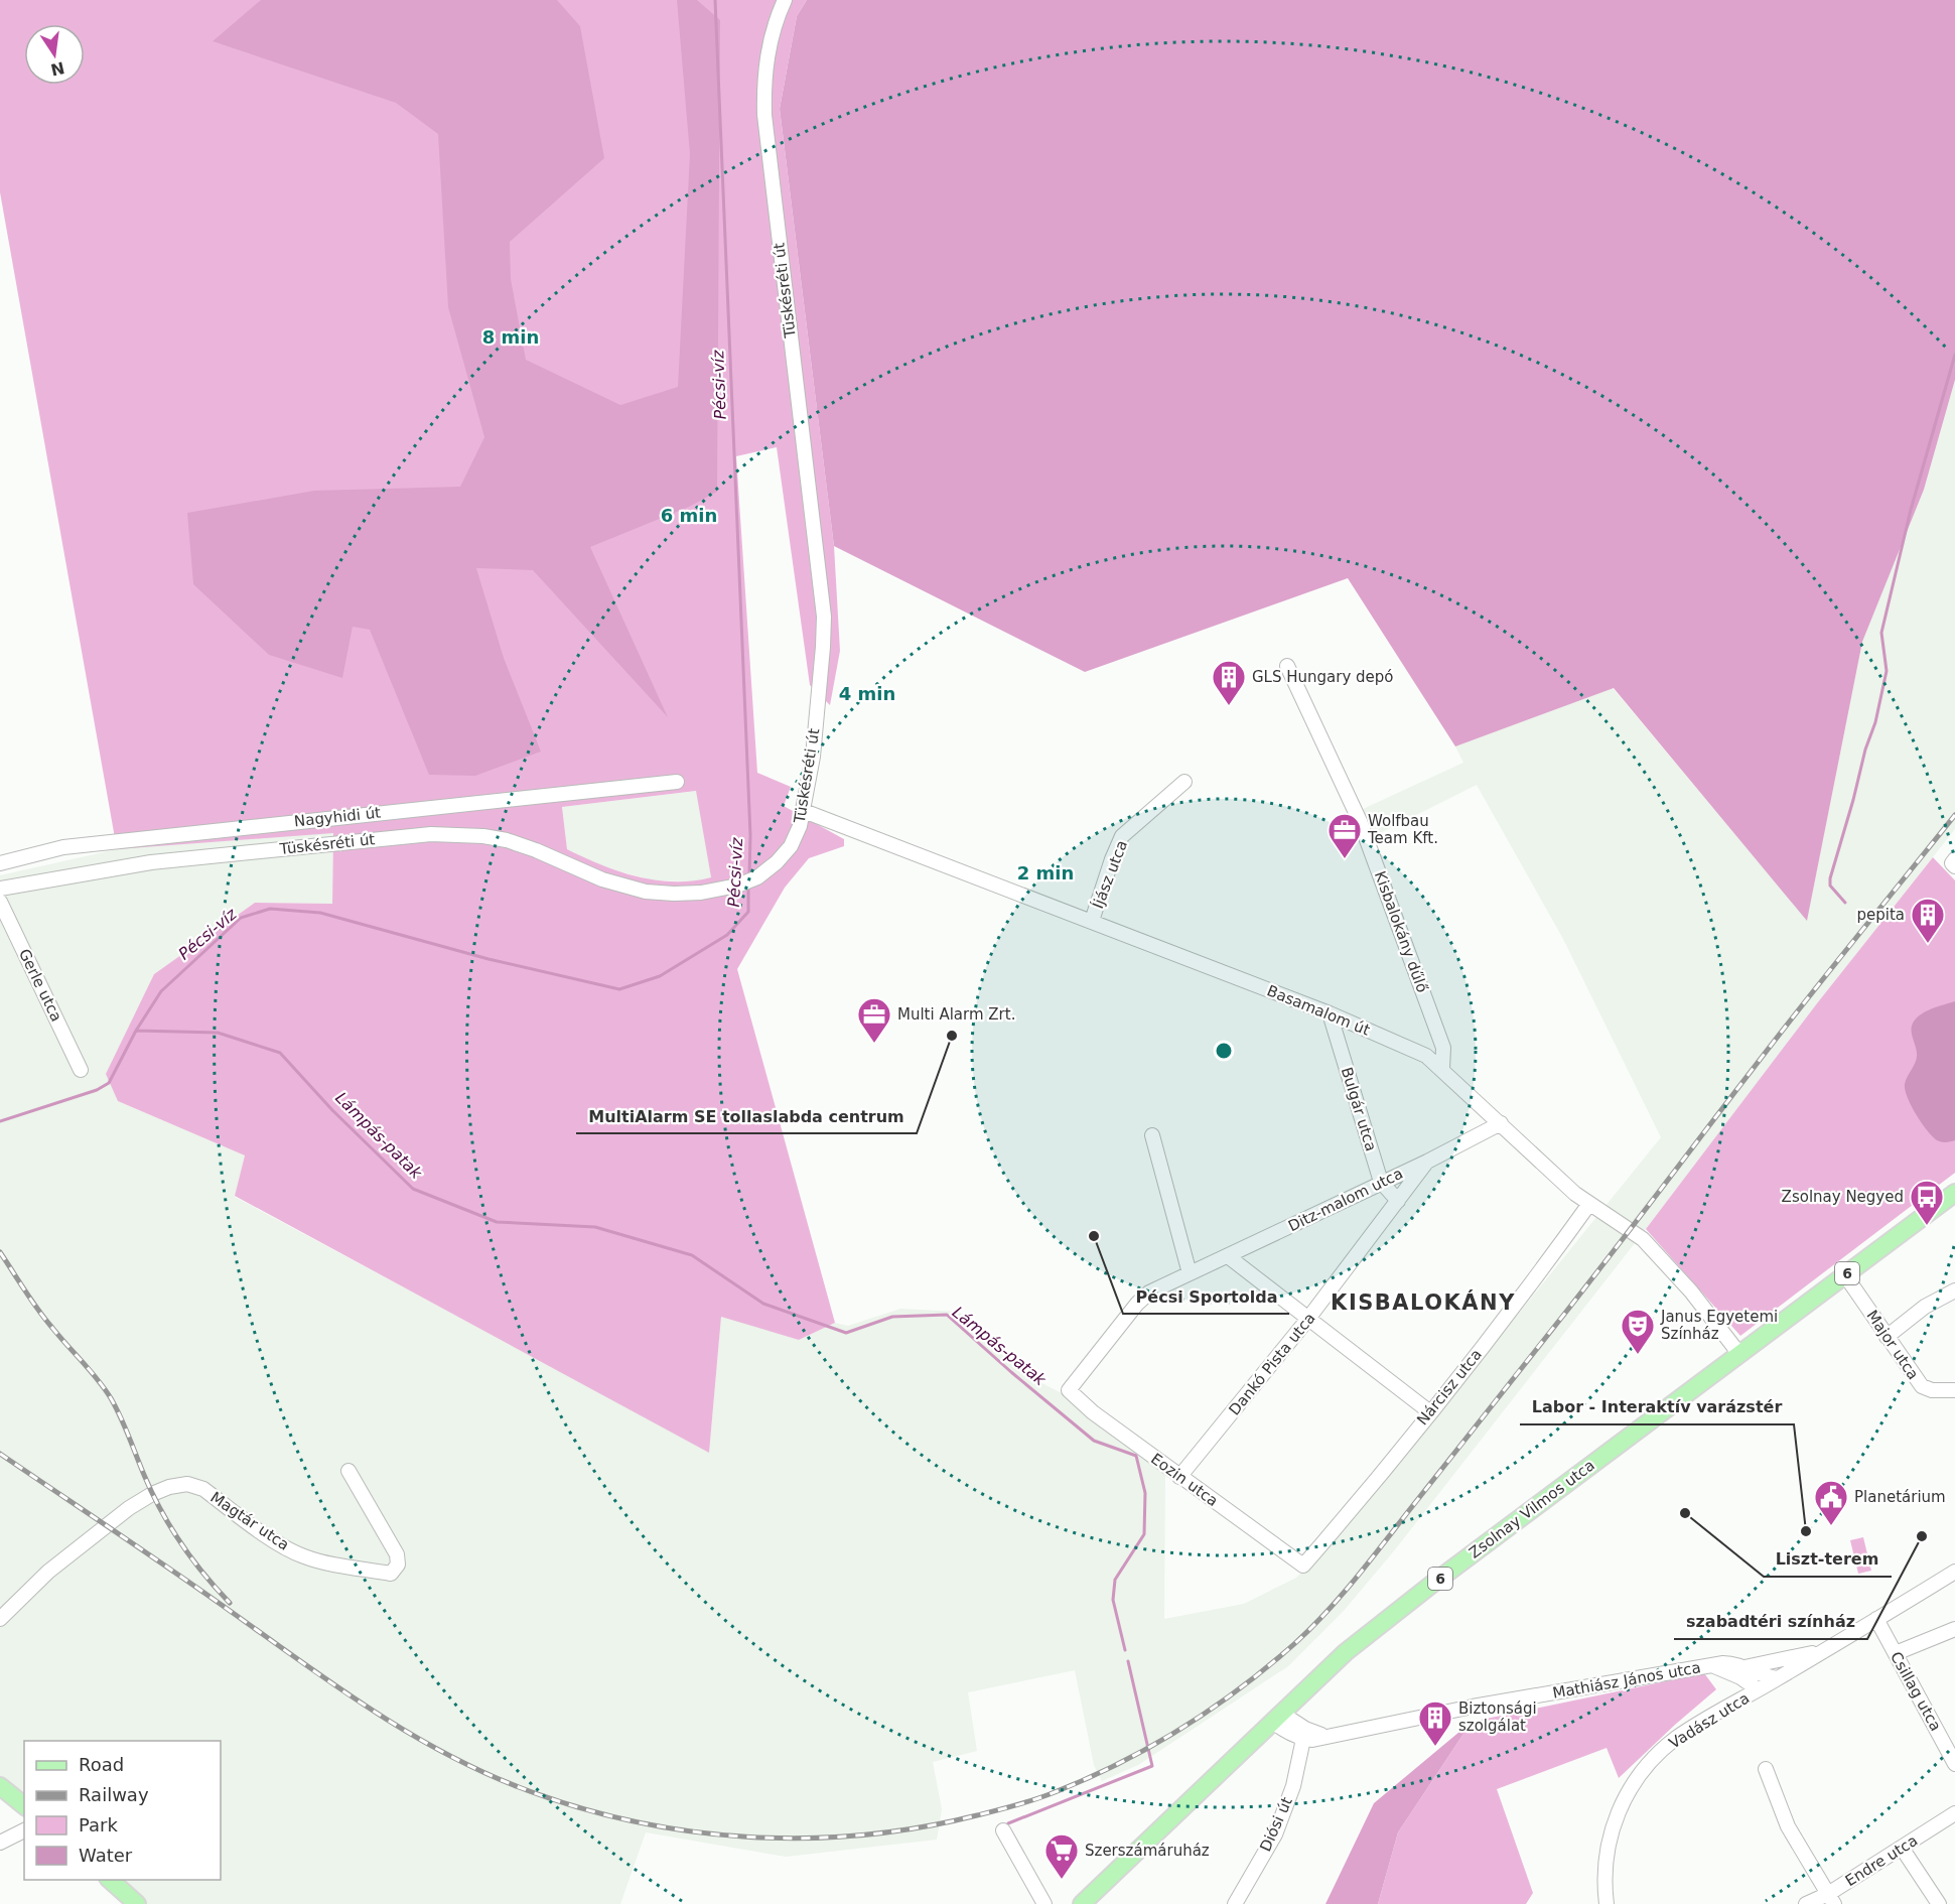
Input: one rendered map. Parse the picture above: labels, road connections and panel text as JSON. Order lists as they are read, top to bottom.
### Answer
{
  "streets": {
    "main road": ["6", "Zsolnay Vilmos utca"],
    "street": [
      "Tüskésréti út",
      "Nagyhidi út",
      "Íjász utca",
      "Kisbalokány dűlő",
      "Gerle utca",
      "Basamalom út",
      "Bulgár utca",
      "Ditz-malom utca",
      "Major utca",
      "Dankó Pista utca",
      "Nárcisz utca",
      "Eozin utca",
      "Magtár utca",
      "Mathiász János utca",
      "Csillag utca",
      "Vadász utca",
      "Diósi út",
      "Endre utca"
    ]
  },
  "crossings": [
    ["Tüskésréti út", "Basamalom út"],
    ["Íjász utca", "Basamalom út"],
    ["Kisbalokány dűlő", "Basamalom út"],
    ["Basamalom út", "Bulgár utca"],
    ["Basamalom út", "Ditz-malom utca"],
    ["Basamalom út", "Nárcisz utca"],
    ["Basamalom út", "Zsolnay Vilmos utca"],
    ["Bulgár utca", "Ditz-malom utca"],
    ["Bulgár utca", "Dankó Pista utca"],
    ["Ditz-malom utca", "Dankó Pista utca"],
    ["Ditz-malom utca", "Eozin utca"],
    ["Major utca", "Zsolnay Vilmos utca"],
    ["Dankó Pista utca", "Eozin utca"],
    ["Nárcisz utca", "Eozin utca"],
    ["Mathiász János utca", "Vadász utca"],
    ["Mathiász János utca", "Diósi út"],
    ["Csillag utca", "Vadász utca"]
  ],
  "districts": ["KISBALOKÁNY"],
  "water": ["Pécsi-víz", "Lámpás-patak"],
  "places": {
    "building": ["GLS Hungary depó", "pepita", "Biztonsági szolgálat"],
    "office": ["Wolfbau Team Kft.", "Multi Alarm Zrt."],
    "other": [
      "MultiAlarm SE tollaslabda centrum",
      "Pécsi Sportolda",
      "Liszt-terem",
      "Labor - Interaktív varázstér",
      "szabadtéri színház"
    ],
    "bus stop": ["Zsolnay Negyed"],
    "theatre": ["Janus Egyetemi Színház"],
    "public building": ["Planetárium"],
    "supermarket": ["Szerszámáruház"]
  },
  "legend": [
    "Road",
    "Railway",
    "Park",
    "Water"
  ],
  "north": "bottom",
  "rings": [
    "8 min",
    "6 min",
    "4 min",
    "2 min"
  ]
}
